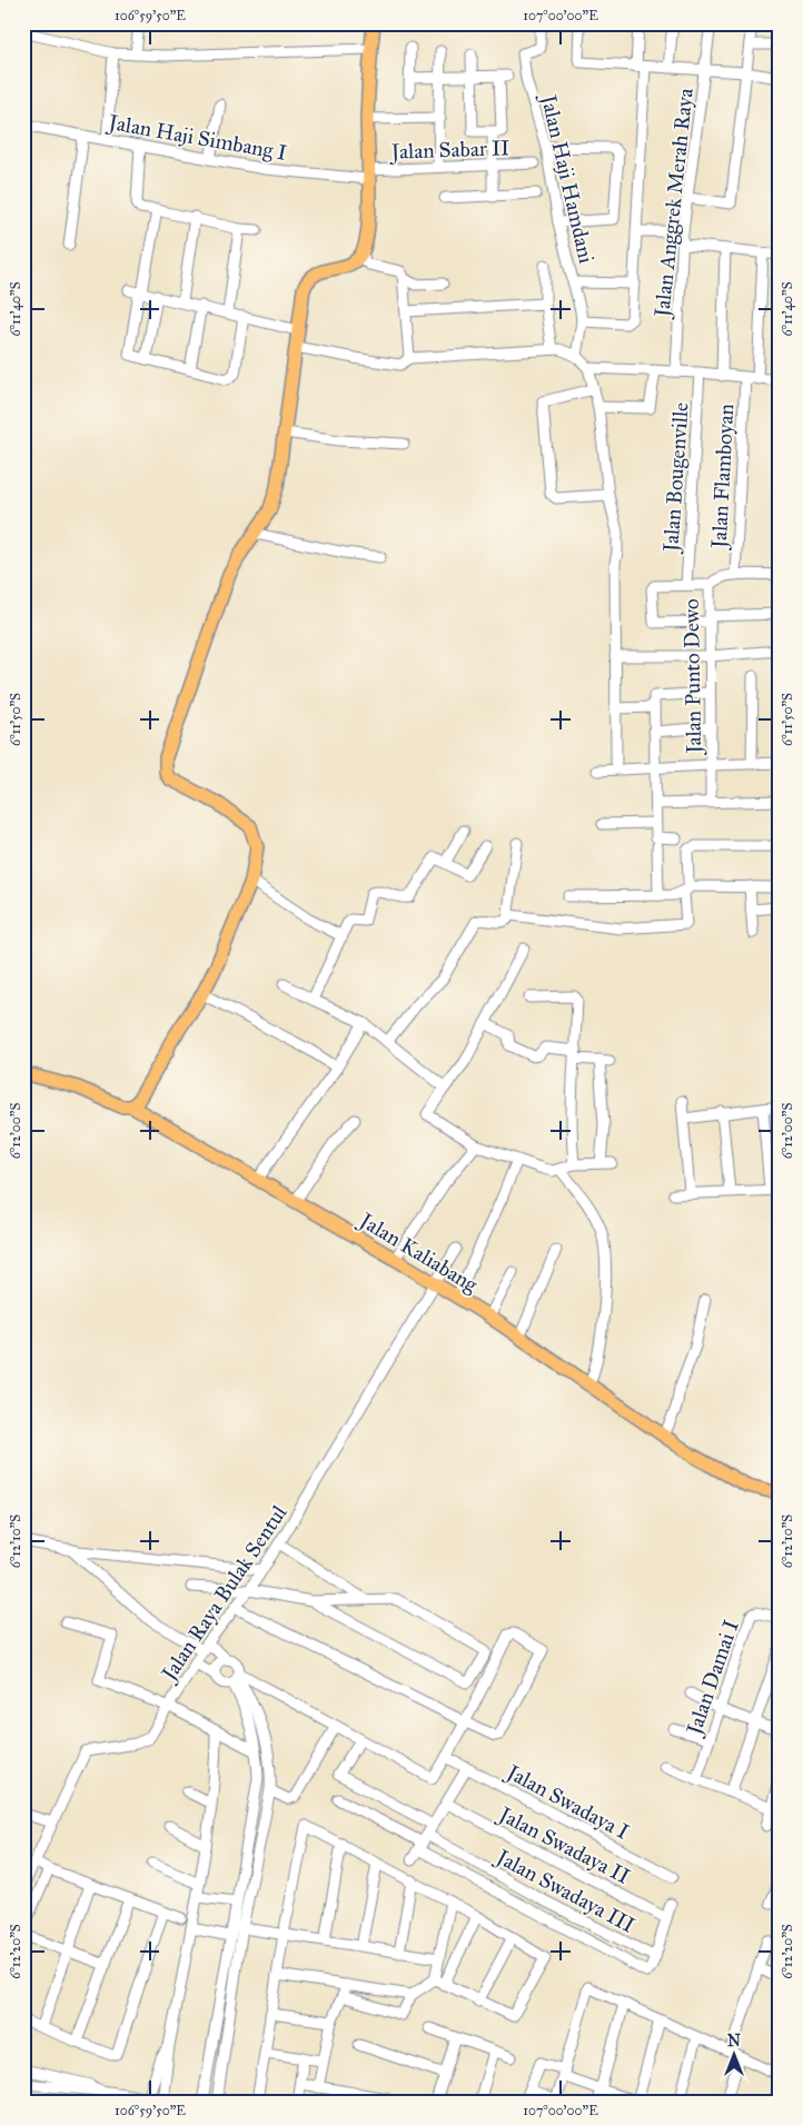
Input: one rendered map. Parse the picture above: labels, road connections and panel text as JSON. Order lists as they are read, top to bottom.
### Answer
{
  "streets": {
    "main road": ["Jalan Kaliabang"],
    "street": [
      "Jalan Haji Simbang I",
      "Jalan Sabar II",
      "Jalan Haji Hamdani",
      "Jalan Anggrek Merah Raya",
      "Jalan Flamboyan",
      "Jalan Bougenville",
      "Jalan Punto Dewo",
      "Jalan Raya Bulak Sentul",
      "Jalan Damai I",
      "Jalan Swadaya I",
      "Jalan Swadaya II",
      "Jalan Swadaya III"
    ]
  },
  "crossings": [
    ["Jalan Haji Simbang I", "Jalan Sabar II"],
    ["Jalan Kaliabang", "Jalan Raya Bulak Sentul"],
    ["Jalan Swadaya II", "Jalan Swadaya III"]
  ],
  "north": "top",
  "coordinates": [
    "106°59'50\"E",
    "107°00'00\"E",
    "6°11'40\"S",
    "6°11'50\"S",
    "6°12'00\"S",
    "6°12'10\"S",
    "6°12'20\"S"
  ]
}
